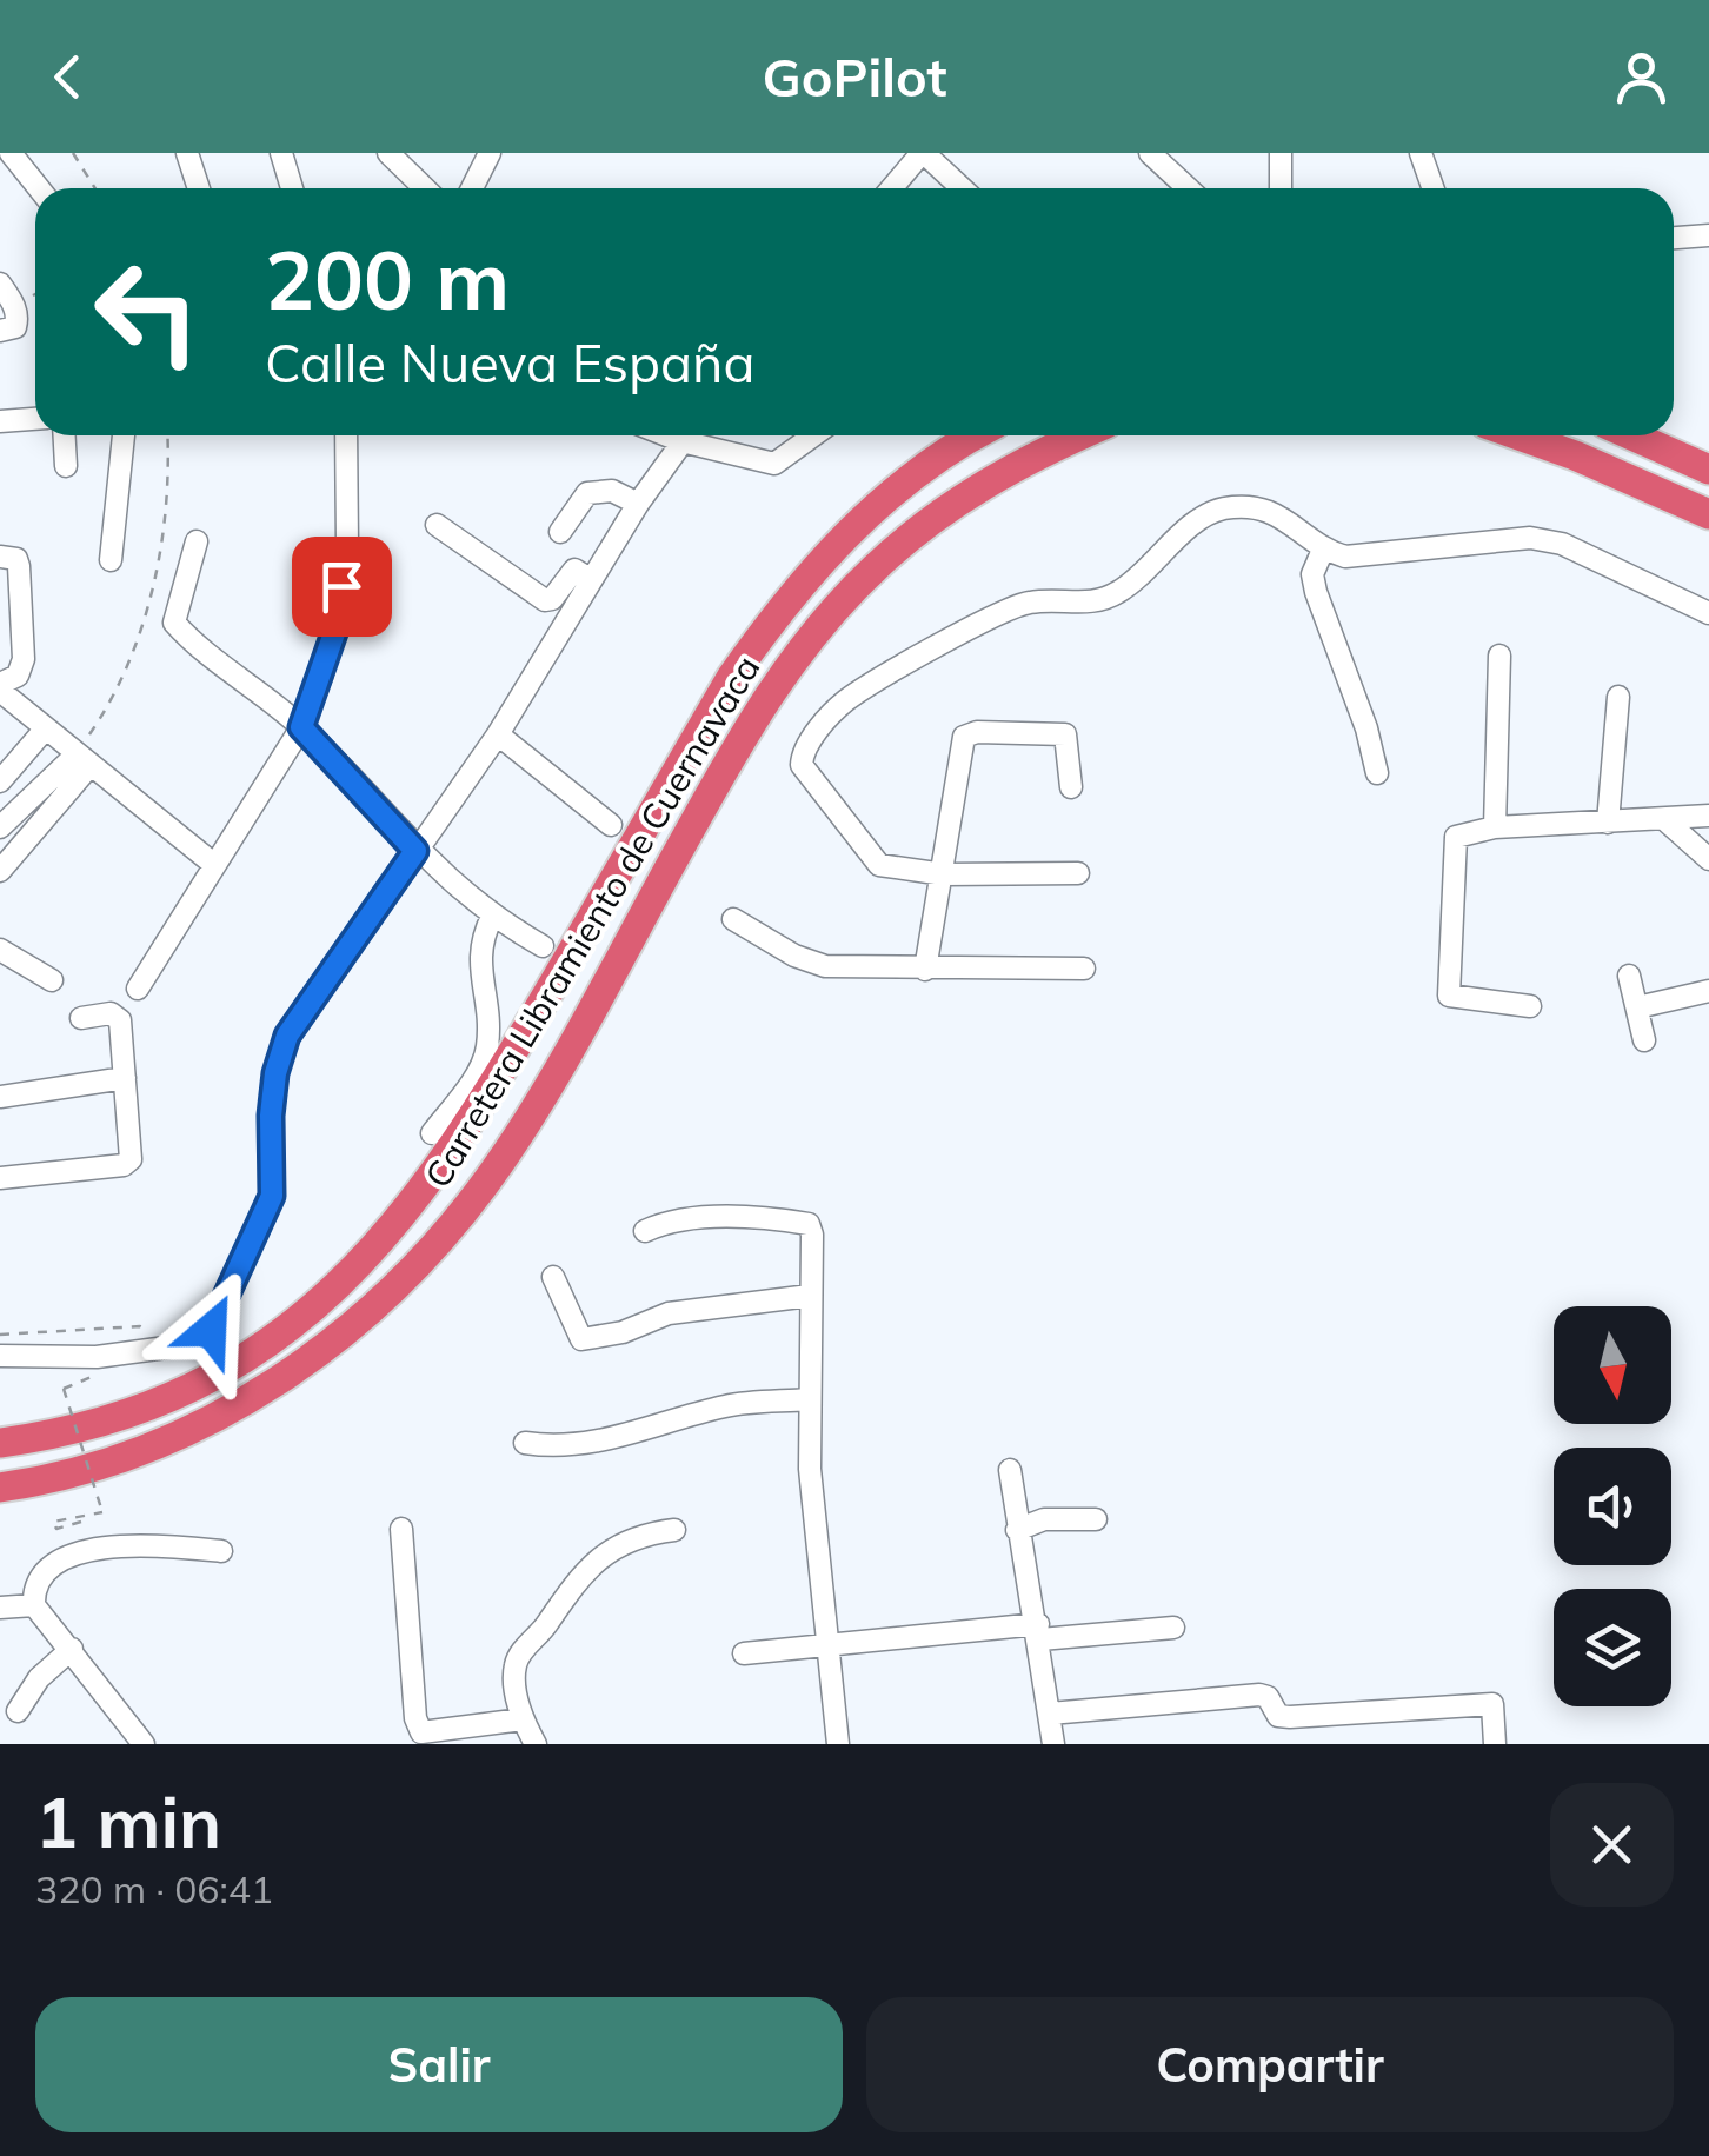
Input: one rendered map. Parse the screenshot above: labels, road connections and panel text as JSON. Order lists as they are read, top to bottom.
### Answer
{
  "streets": {
    "highway": ["Carretera Libramiento de Cuernavaca"]
  },
  "north": "bottom",
  "page": {
    "header": "GoPilot",
    "turn": ["200 m", "Calle Nueva España"],
    "heading": ["1 min", "320 m · 06:41"],
    "buttons": ["Salir", "Compartir"]
  }
}
